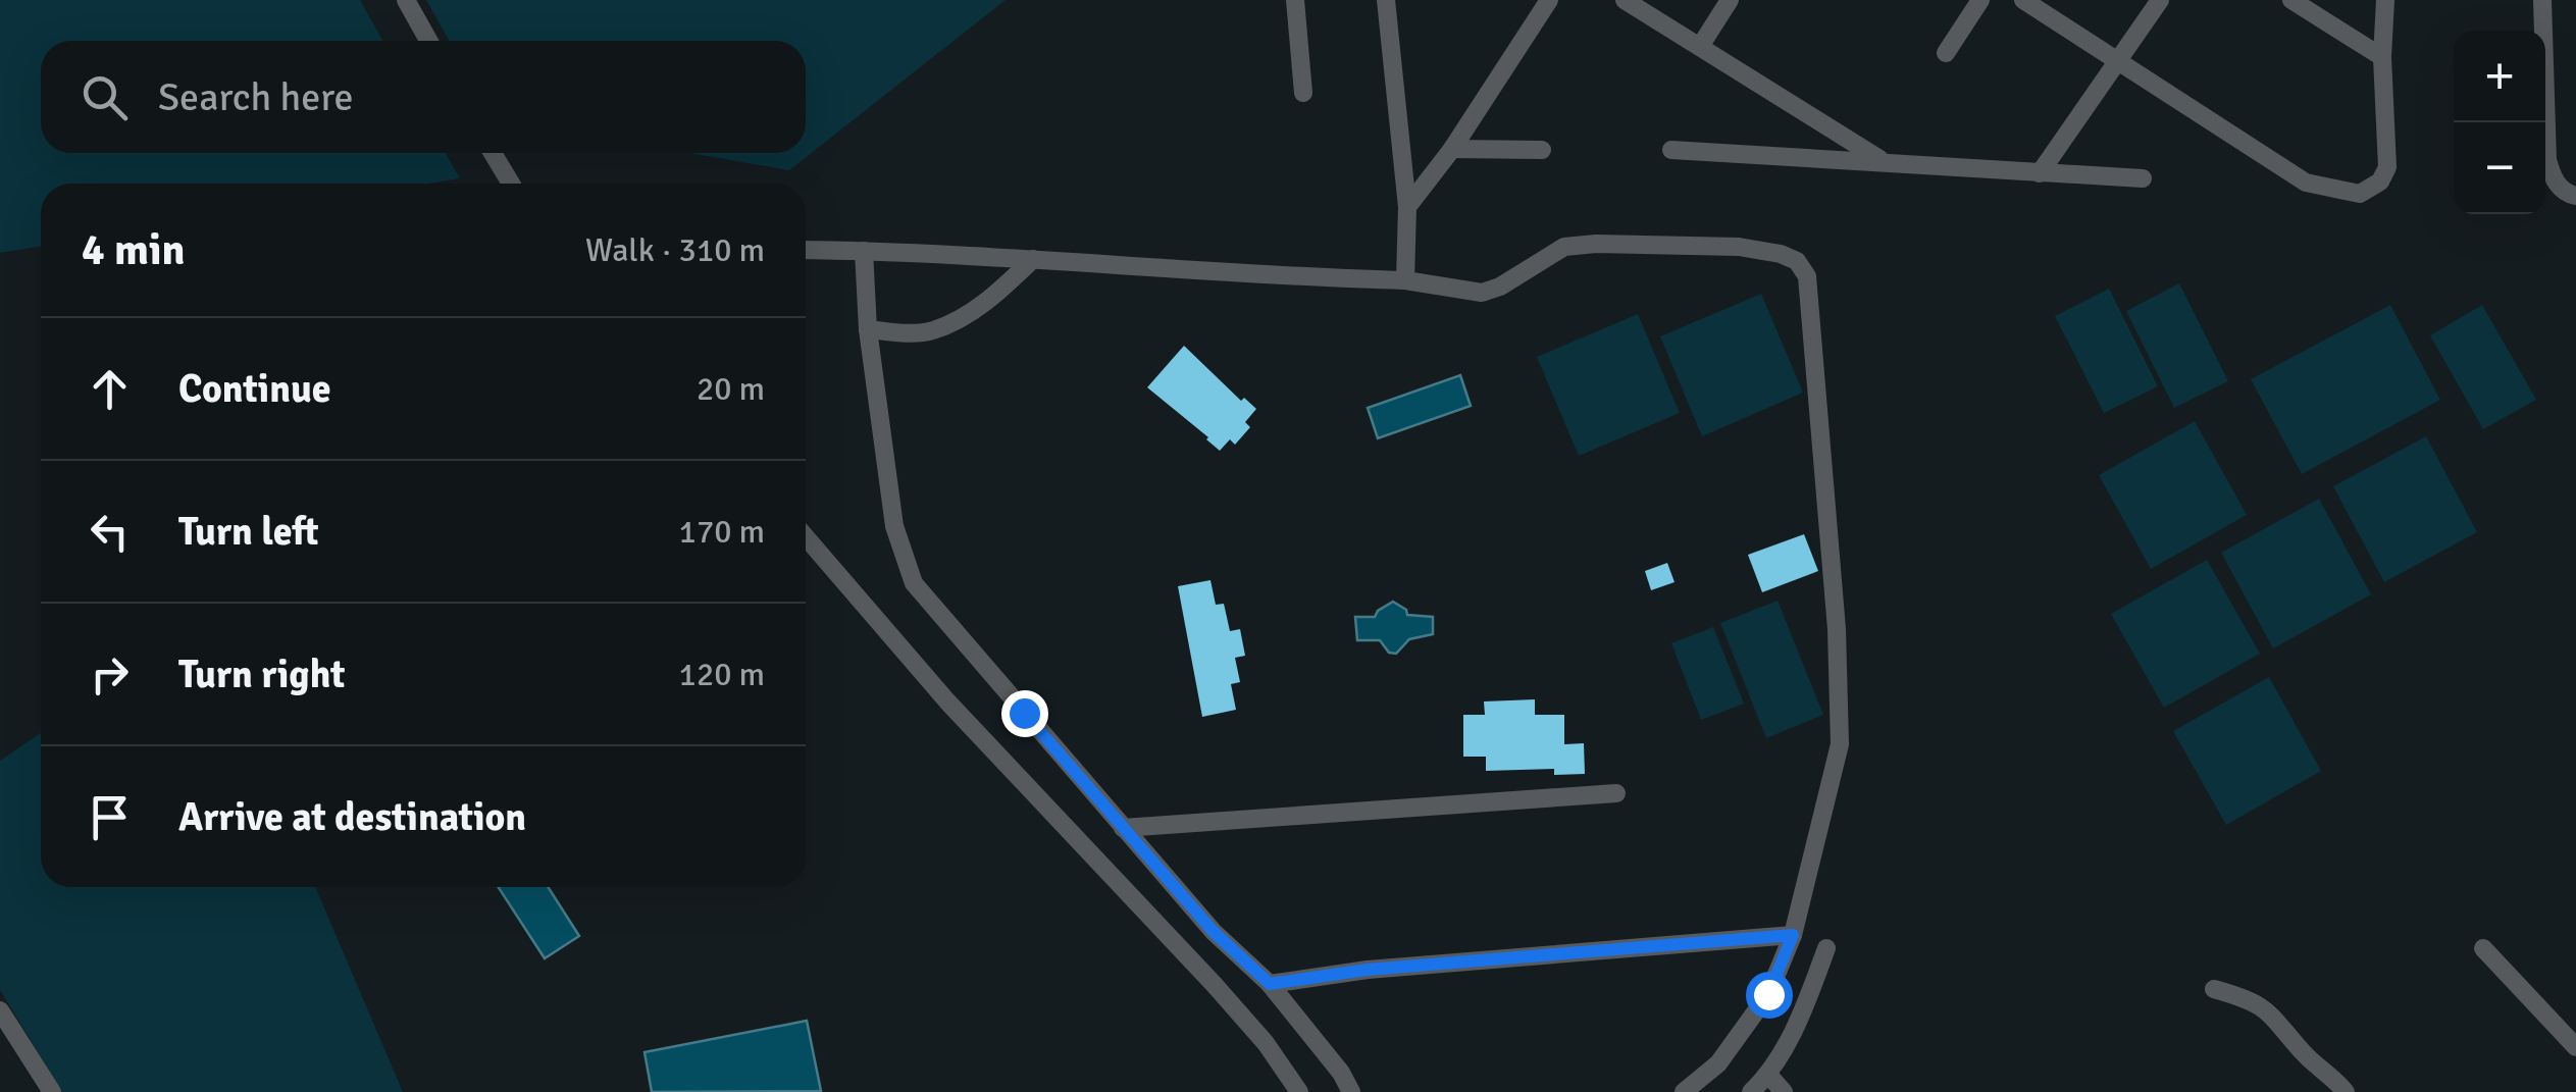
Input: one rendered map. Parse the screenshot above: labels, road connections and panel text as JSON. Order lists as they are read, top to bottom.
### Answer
{
  "page": {
    "map_buttons": ["+", "−"],
    "search": "Search here",
    "heading": ["4 min", "Walk · 310 m"],
    "list": [
      ["Continue", "20 m"],
      ["Turn left", "170 m"],
      ["Turn right", "120 m"],
      "Arrive at destination"
    ]
  }
}
